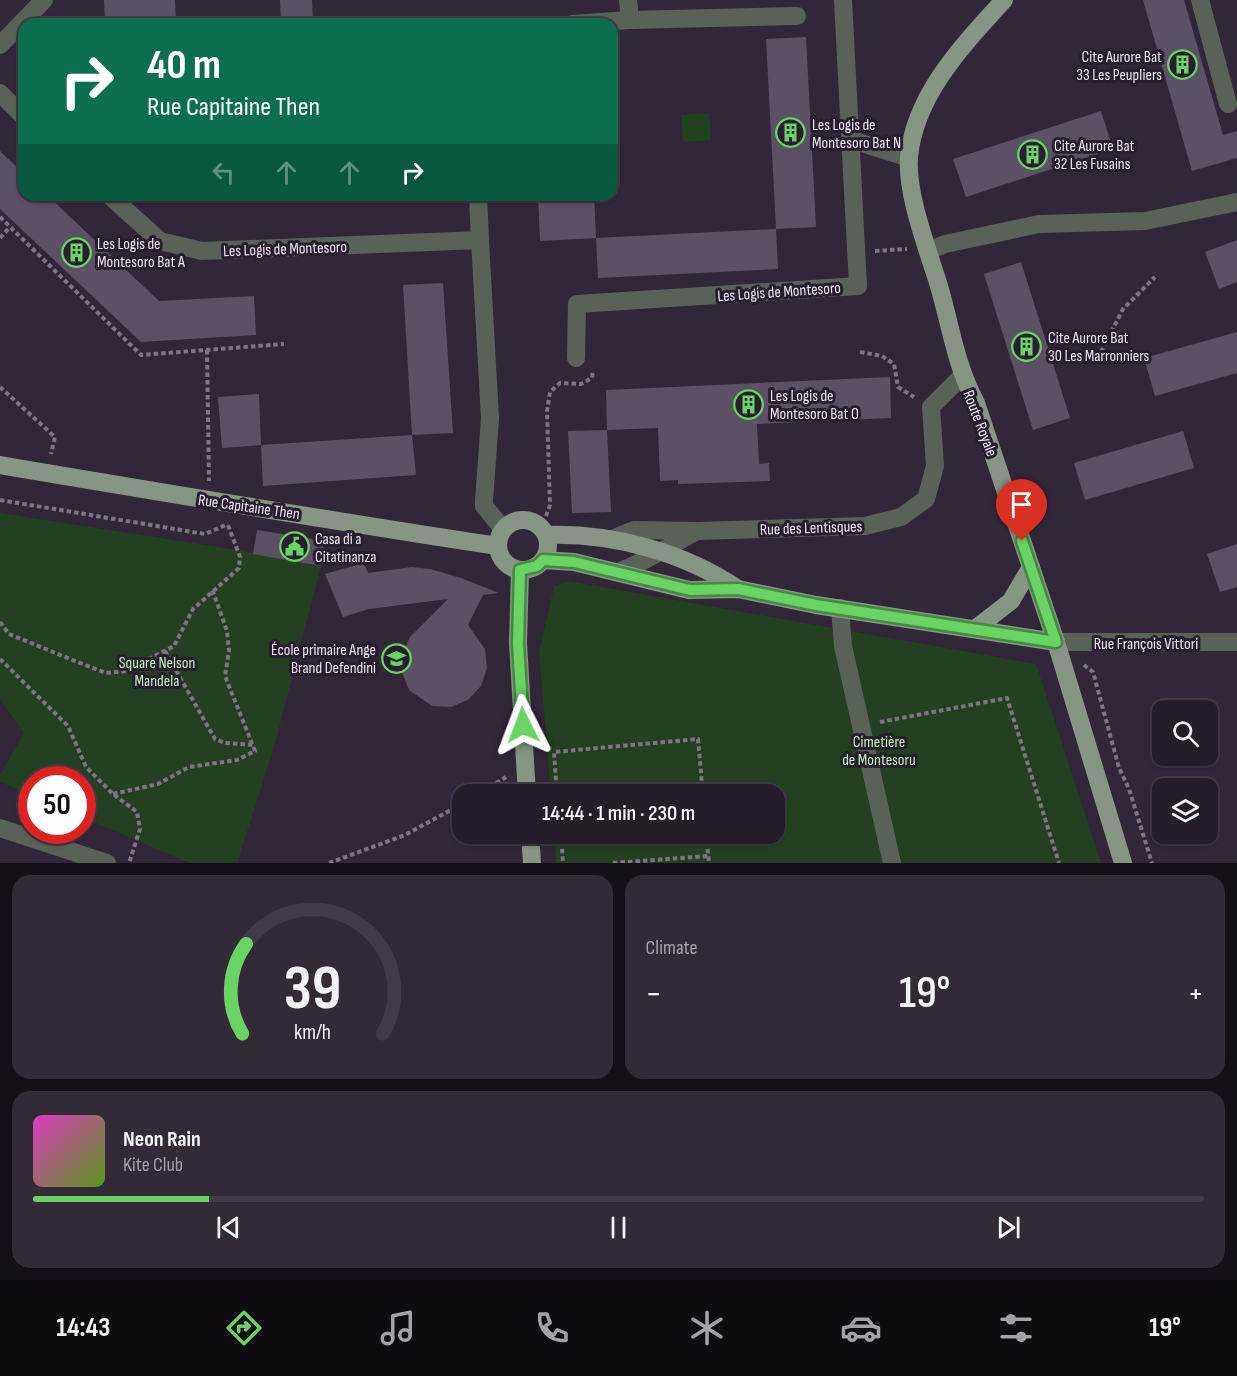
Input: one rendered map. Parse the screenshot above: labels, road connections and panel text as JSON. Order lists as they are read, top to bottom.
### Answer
{
  "streets": {
    "main road": ["Route Royale", "Rue Capitaine Then"],
    "street": ["Les Logis de Montesoro", "Rue des Lentisques", "Rue François Vittori"]
  },
  "crossings": [
    ["Route Royale", "Rue des Lentisques"],
    ["Route Royale", "Rue François Vittori"]
  ],
  "parks": ["Square Nelson Mandela", "Cimetière de Montesoru"],
  "places": {
    "building": [
      "Cite Aurore Bat 33 Les Peupliers",
      "Les Logis de Montesoro Bat N",
      "Cite Aurore Bat 32 Les Fusains",
      "Les Logis de Montesoro Bat A",
      "Cite Aurore Bat 30 Les Marronniers",
      "Les Logis de Montesoro Bat O"
    ],
    "public building": ["Casa di a Citatinanza"],
    "school or university": ["École primaire Ange Brand Defendini"]
  },
  "page": {
    "turn": ["40 m", "Rue Capitaine Then"],
    "limit": "50",
    "trip": "14:44 · 1 min · 230 m",
    "tile": "Climate",
    "heat": ["−", "19°", "+"],
    "song": ["Neon Rain", "Kite Club"],
    "tabs": ["14:43", "19°"],
    "gauge": ["39", "km/h"]
  }
}
